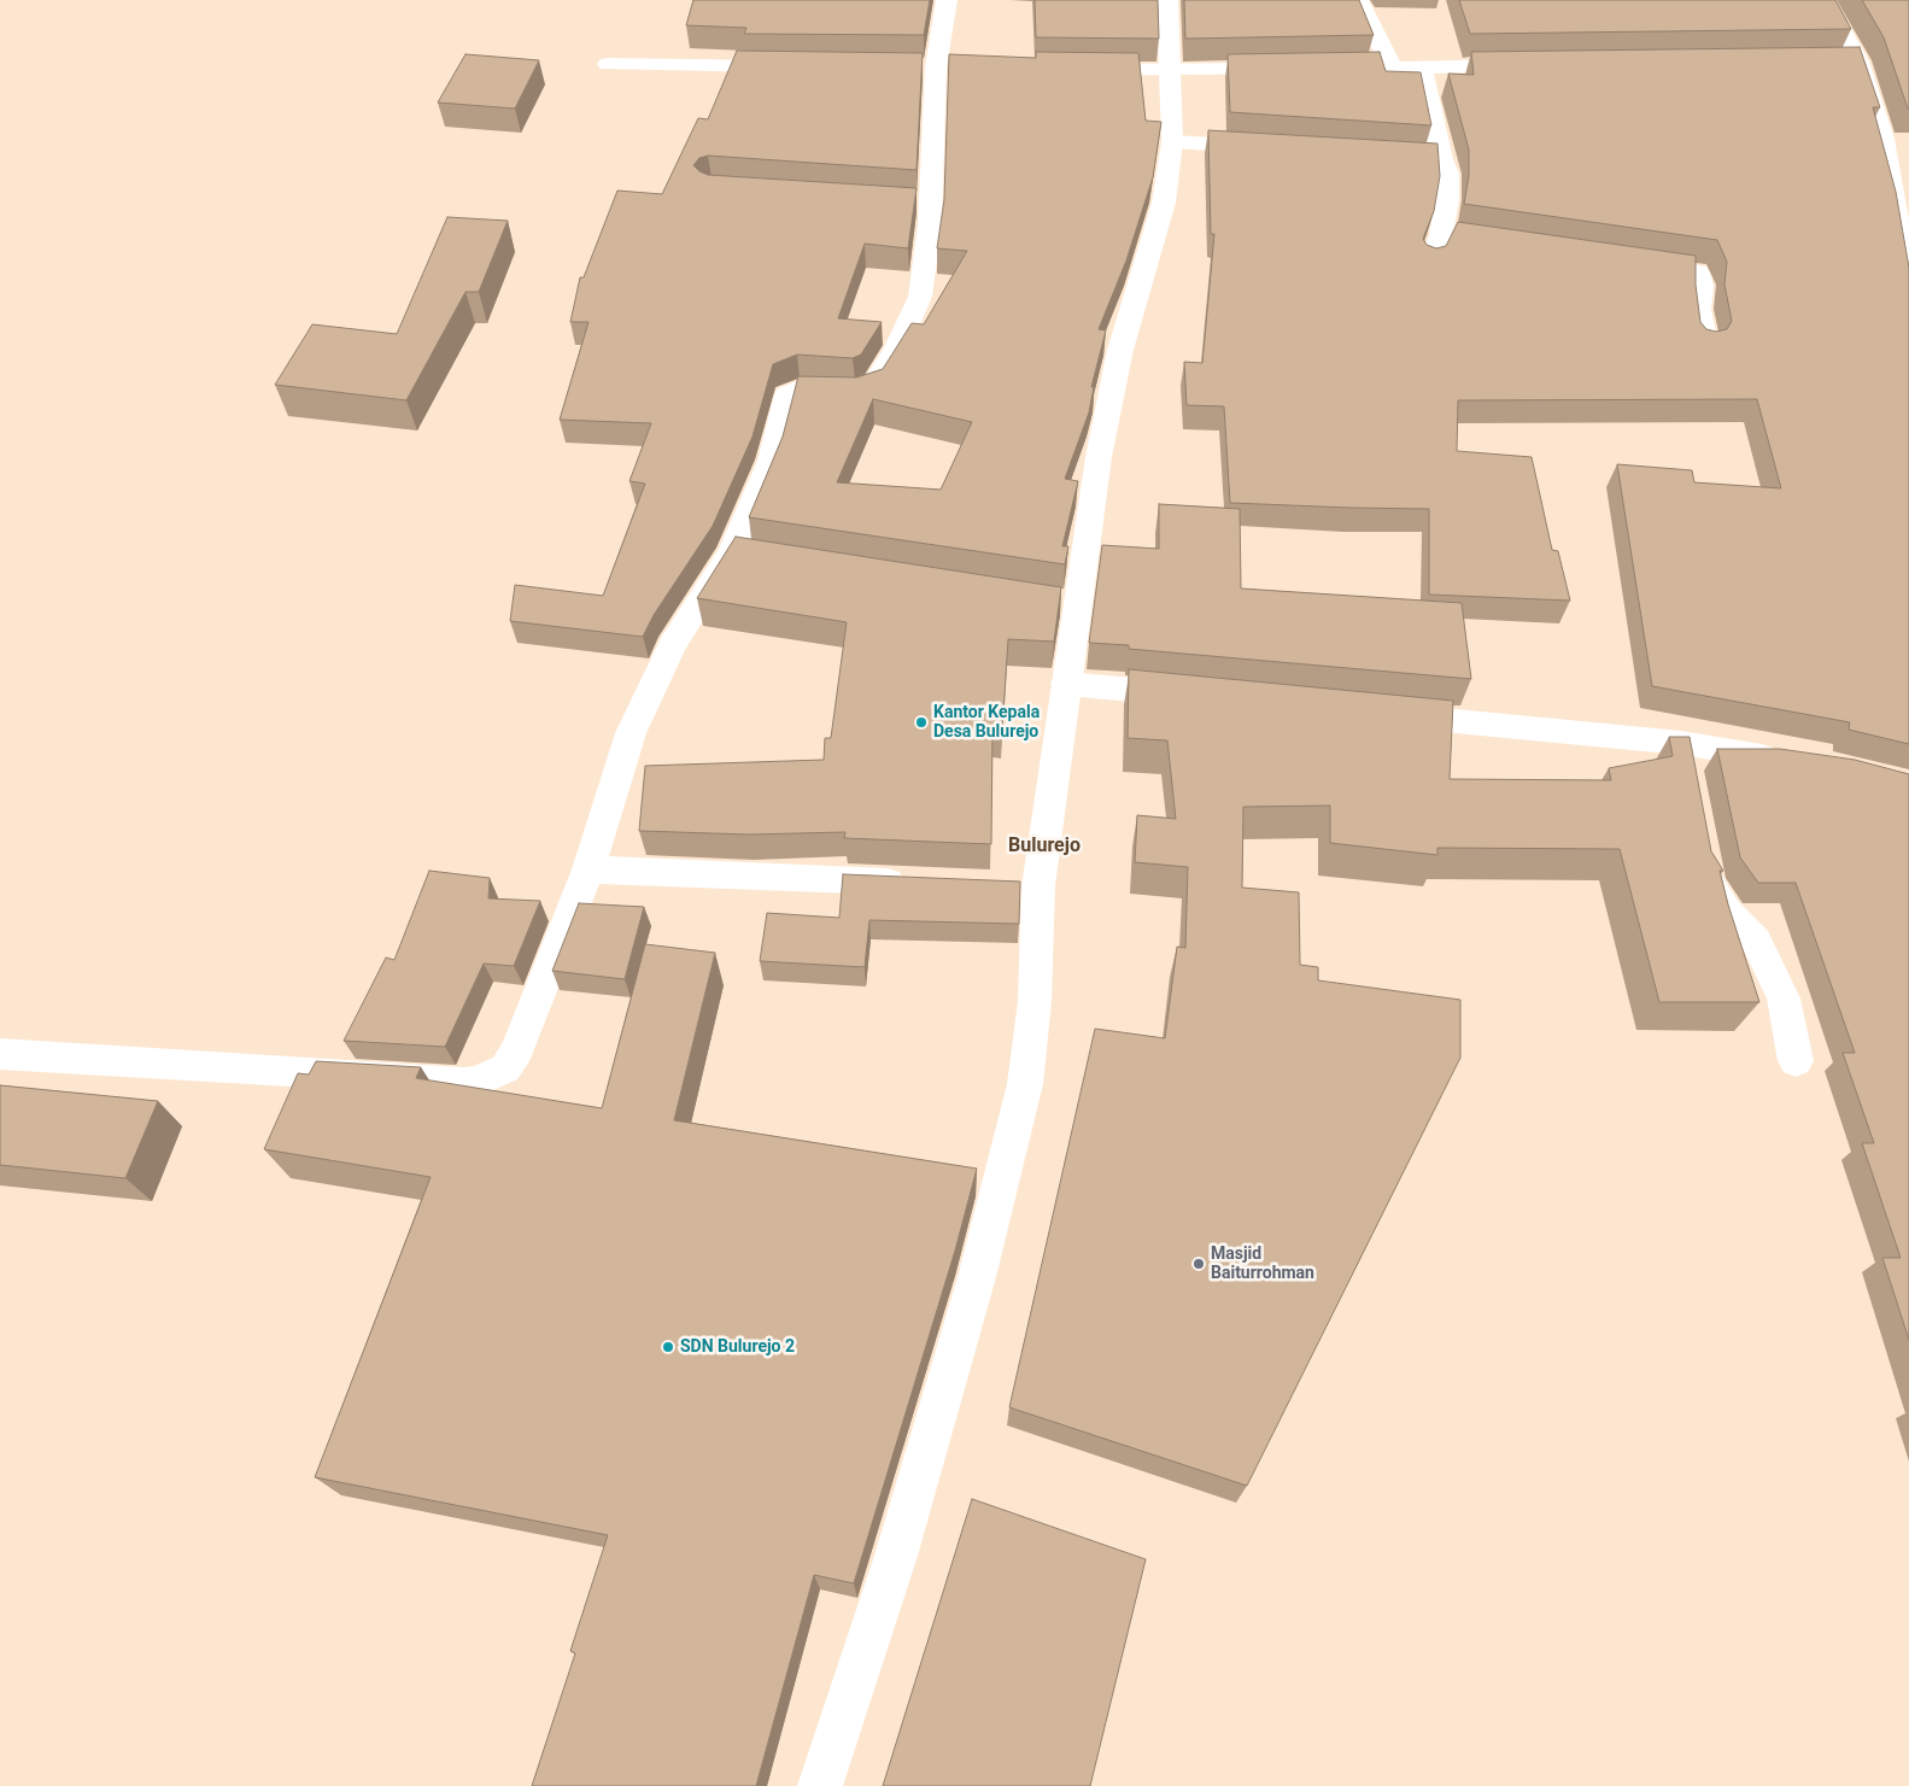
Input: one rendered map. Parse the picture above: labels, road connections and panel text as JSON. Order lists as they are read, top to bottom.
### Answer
{
  "districts": ["Bulurejo"],
  "places": ["Kantor Kepala Desa Bulurejo", "Masjid Baiturrohman", "SDN Bulurejo 2"]
}
